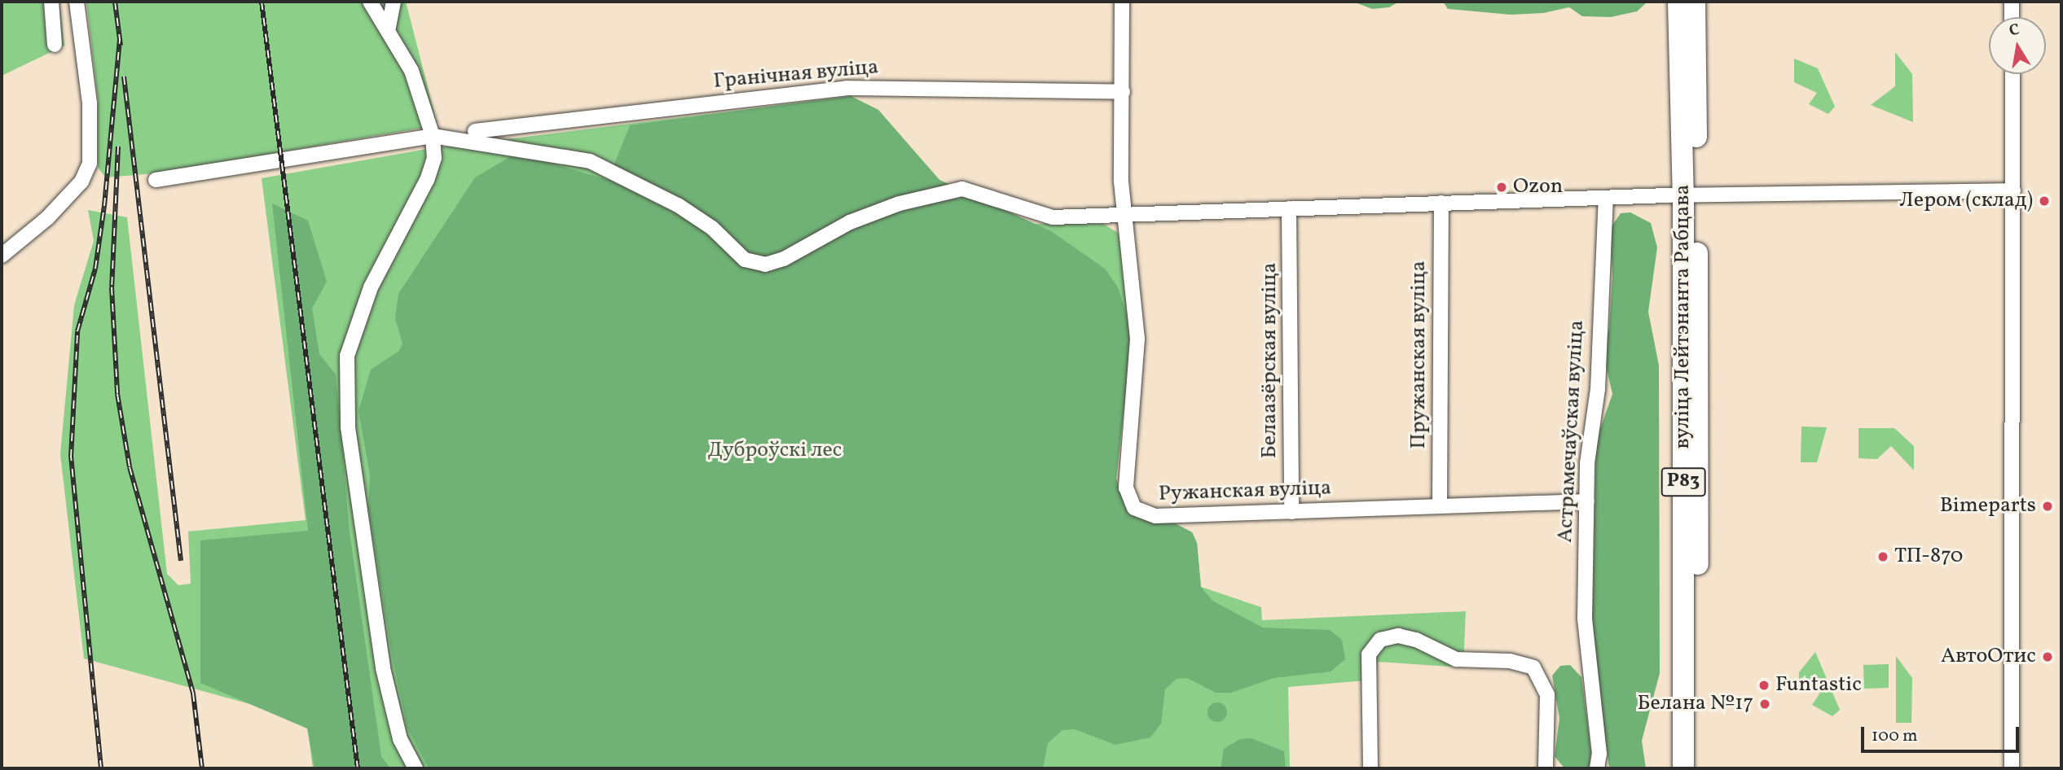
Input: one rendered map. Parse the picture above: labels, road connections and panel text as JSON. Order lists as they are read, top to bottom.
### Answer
{
  "streets": {
    "highway": ["вуліца Лейтэнанта Рабцава", "Р83"],
    "street": [
      "Гранічная вуліца",
      "Пружанская вуліца",
      "Белаазёрская вуліца",
      "Астрамечаўская вуліца",
      "Ружанская вуліца"
    ]
  },
  "crossings": [
    ["Гранічная вуліца", "Ружанская вуліца"],
    ["Пружанская вуліца", "Ружанская вуліца"],
    ["Белаазёрская вуліца", "Ружанская вуліца"],
    ["Астрамечаўская вуліца", "Ружанская вуліца"]
  ],
  "parks": ["Дуброўскі лес"],
  "places": [
    "Ozon",
    "Лером (склад)",
    "Bimeparts",
    "ТП-870",
    "АвтоОтис",
    "Funtastic",
    "Белана №17"
  ],
  "scale_bar": "100 m",
  "north": "top"
}
